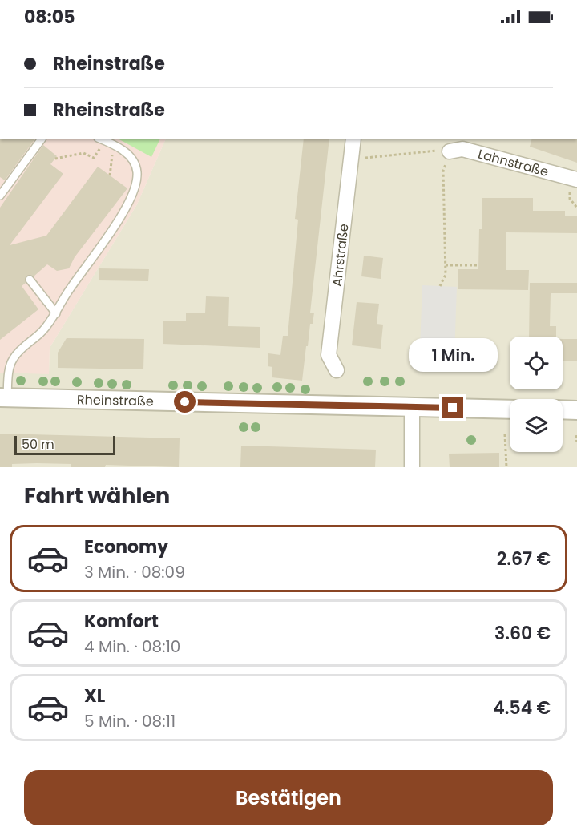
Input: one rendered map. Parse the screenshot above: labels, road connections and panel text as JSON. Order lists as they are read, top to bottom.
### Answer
{
  "streets": {
    "street": ["Lahnstraße", "Ahrstraße", "Rheinstraße"]
  },
  "scale_bar": "50 m",
  "page": {
    "status": "08:05",
    "banner": ["Rheinstraße", "Rheinstraße"],
    "bubble": "1 Min.",
    "scale": "50 m",
    "heading": "Fahrt wählen",
    "list": [
      {
        "name": "Economy",
        "note": "3 Min. · 08:09",
        "value": "2.67 €"
      },
      {
        "name": "Komfort",
        "note": "4 Min. · 08:10",
        "value": "3.60 €"
      },
      {
        "name": "XL",
        "note": "5 Min. · 08:11",
        "value": "4.54 €"
      }
    ],
    "buttons": "Bestätigen"
  }
}
